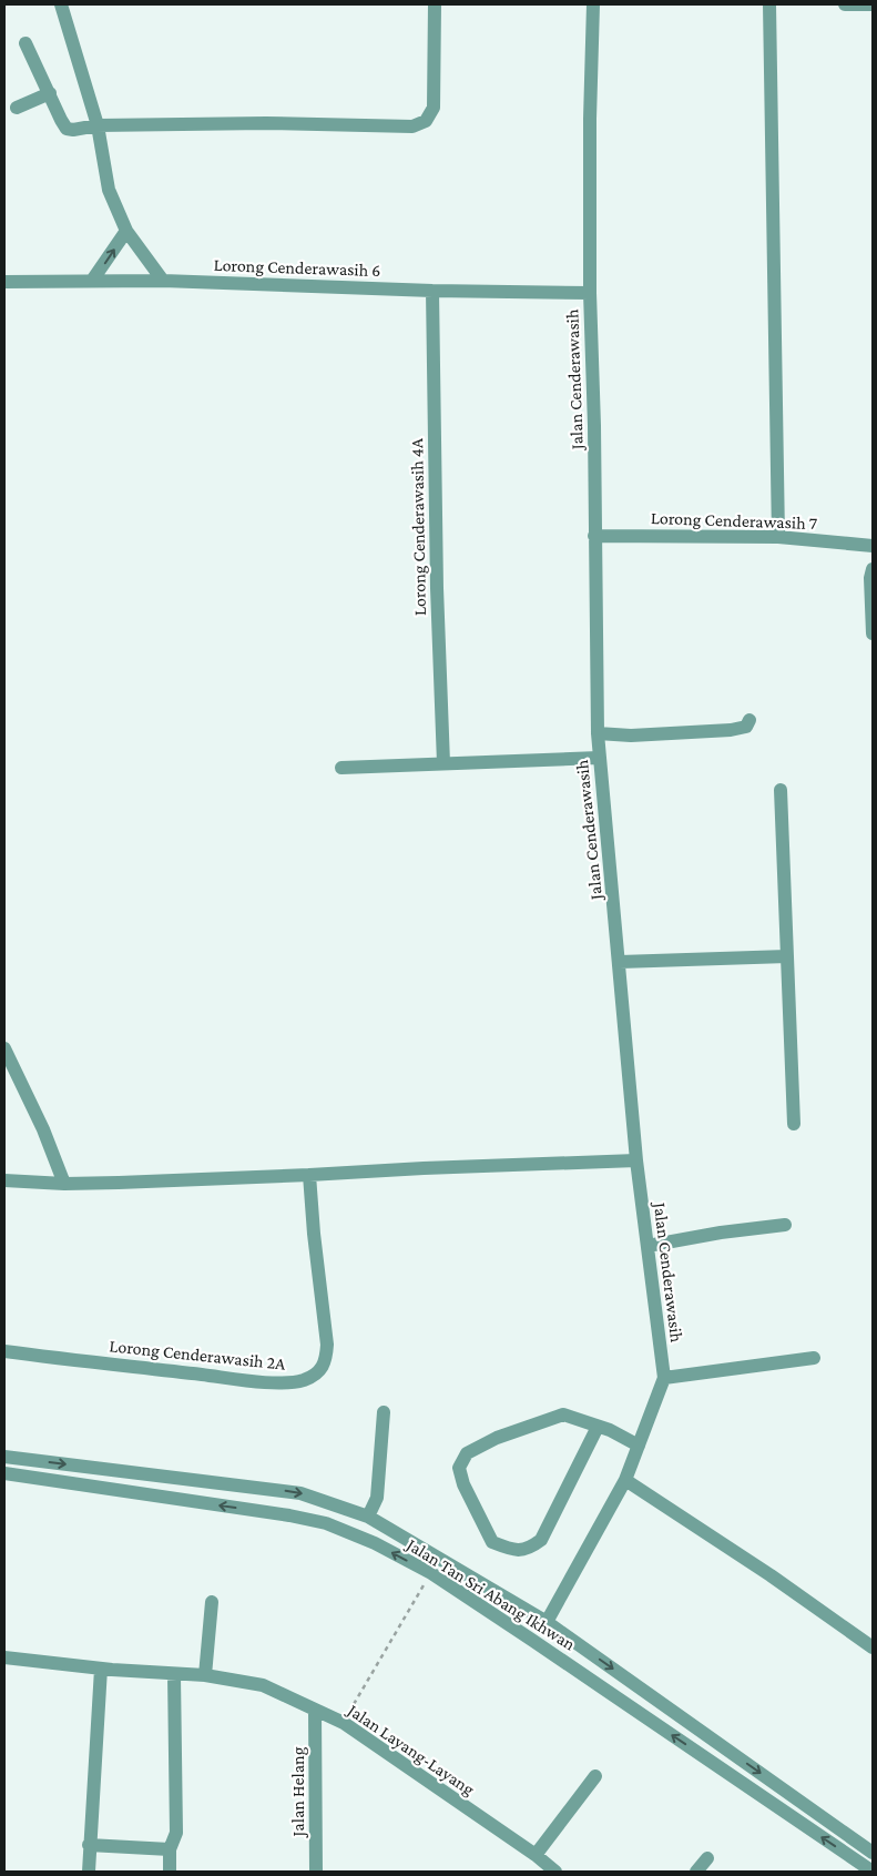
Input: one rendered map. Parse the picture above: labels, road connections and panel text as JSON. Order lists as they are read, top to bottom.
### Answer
{
  "streets": {
    "street": [
      "Lorong Cenderawasih 6",
      "Jalan Cenderawasih",
      "Lorong Cenderawasih 7",
      "Lorong Cenderawasih 4A",
      "Lorong Cenderawasih 2A",
      "Jalan Tan Sri Abang Ikhwan",
      "Jalan Layang-Layang",
      "Jalan Helang"
    ]
  },
  "crossings": [
    ["Lorong Cenderawasih 6", "Jalan Cenderawasih"],
    ["Lorong Cenderawasih 6", "Lorong Cenderawasih 4A"],
    ["Jalan Cenderawasih", "Lorong Cenderawasih 7"],
    ["Jalan Cenderawasih", "Jalan Tan Sri Abang Ikhwan"],
    ["Jalan Layang-Layang", "Jalan Helang"]
  ]
}
